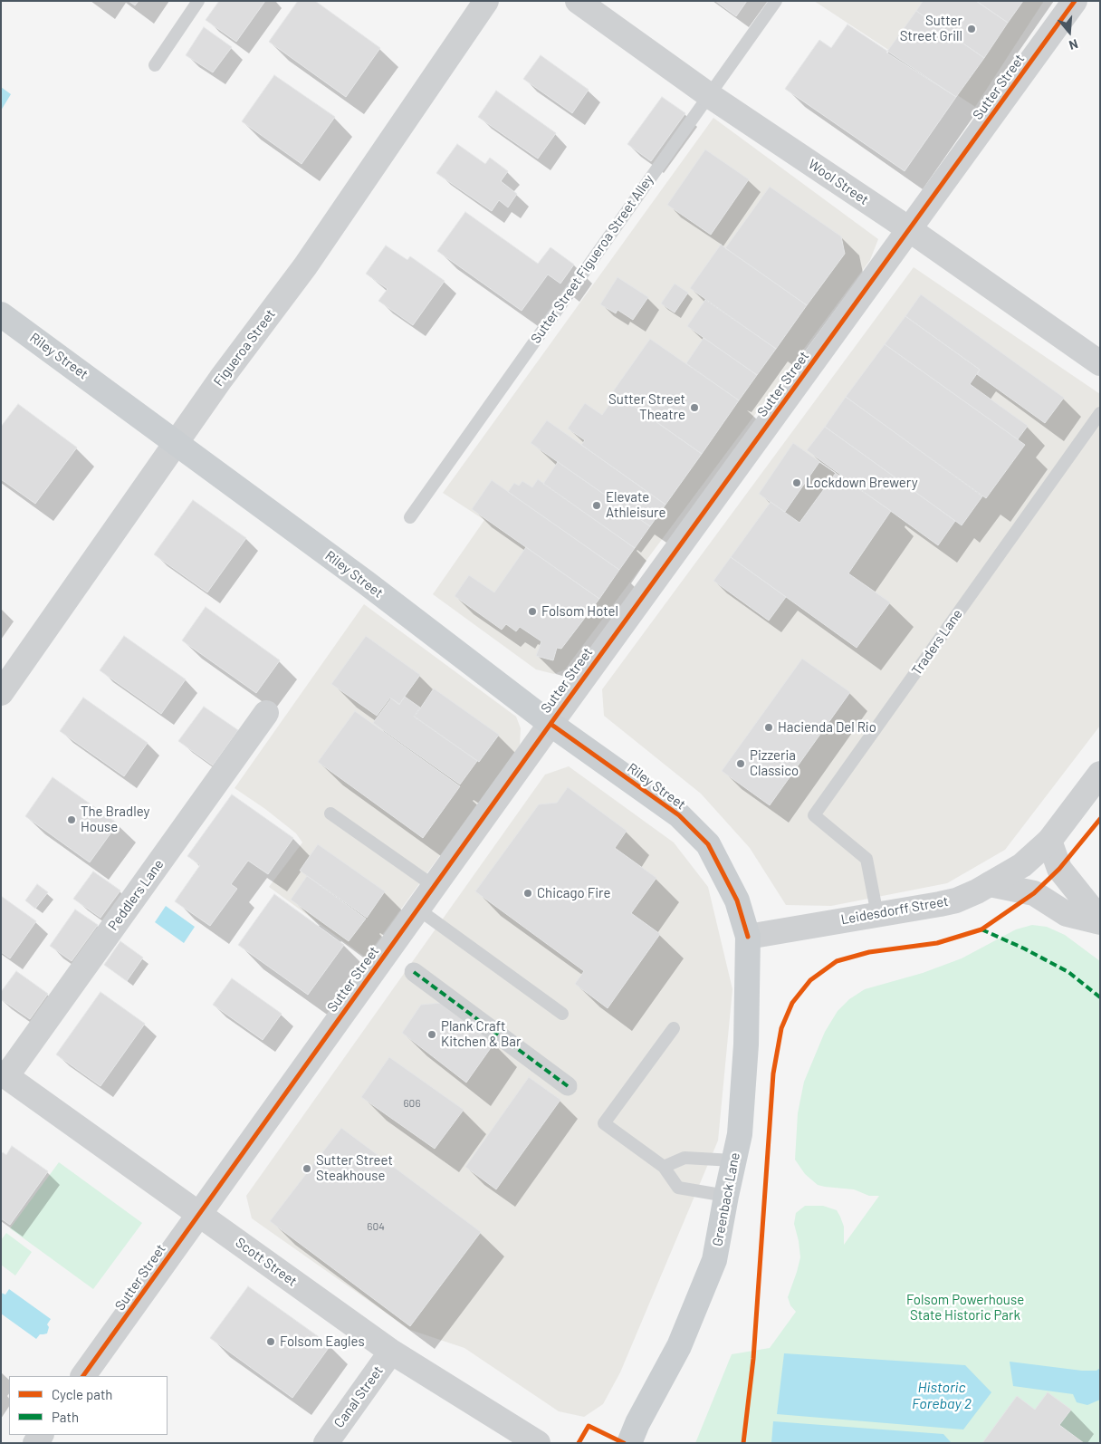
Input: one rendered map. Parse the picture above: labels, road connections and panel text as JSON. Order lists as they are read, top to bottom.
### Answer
{
  "streets": {
    "main road": ["Riley Street", "Greenback Lane"],
    "street": [
      "Sutter Street",
      "Wool Street",
      "Figueroa Street",
      "Peddlers Lane",
      "Leidesdorff Street",
      "Scott Street",
      "Canal Street"
    ],
    "lane": ["Sutter Street Figueroa Street Alley", "Traders Lane"]
  },
  "crossings": [
    ["Sutter Street", "Wool Street"],
    ["Sutter Street", "Riley Street"],
    ["Sutter Street", "Scott Street"],
    ["Wool Street", "Sutter Street Figueroa Street Alley"],
    ["Figueroa Street", "Riley Street"],
    ["Riley Street", "Leidesdorff Street"],
    ["Riley Street", "Greenback Lane"],
    ["Traders Lane", "Leidesdorff Street"],
    ["Peddlers Lane", "Scott Street"],
    ["Leidesdorff Street", "Greenback Lane"],
    ["Scott Street", "Canal Street"]
  ],
  "water": ["Historic Forebay 2"],
  "parks": ["Folsom Powerhouse State Historic Park"],
  "places": [
    "Sutter Street Grill",
    "Sutter Street Theatre",
    "Lockdown Brewery",
    "Elevate Athleisure",
    "Folsom Hotel",
    "Hacienda Del Rio",
    "Pizzeria Classico",
    "The Bradley House",
    "Chicago Fire",
    "Plank Craft Kitchen & Bar",
    "Sutter Street Steakhouse",
    "Folsom Eagles"
  ],
  "house_numbers": ["606", "604"],
  "legend": ["Cycle path", "Path"],
  "north": "bottom"
}
